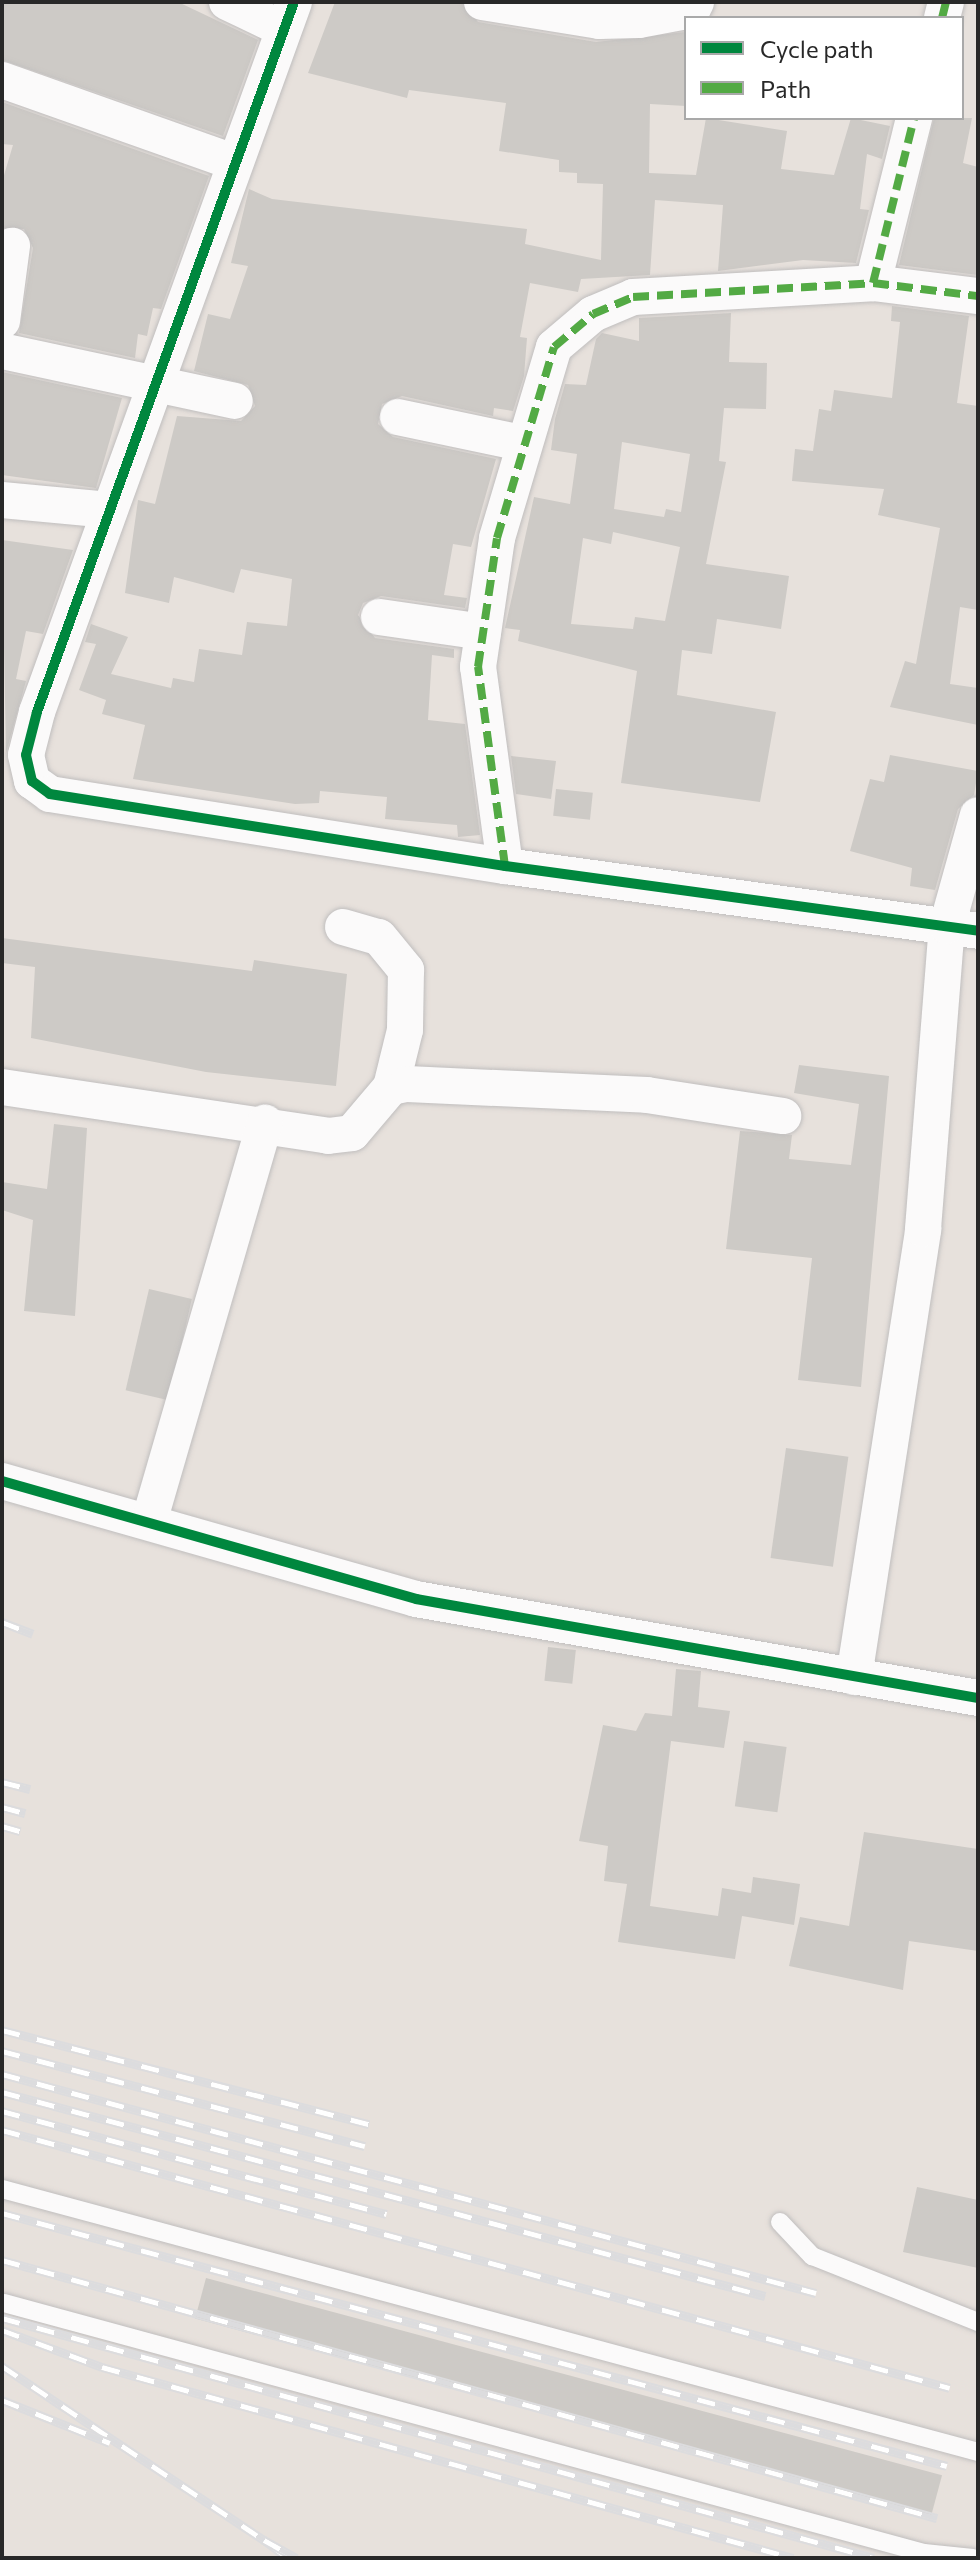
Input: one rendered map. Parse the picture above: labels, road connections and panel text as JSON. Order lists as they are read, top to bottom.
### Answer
{
  "legend": ["Cycle path", "Path"]
}
